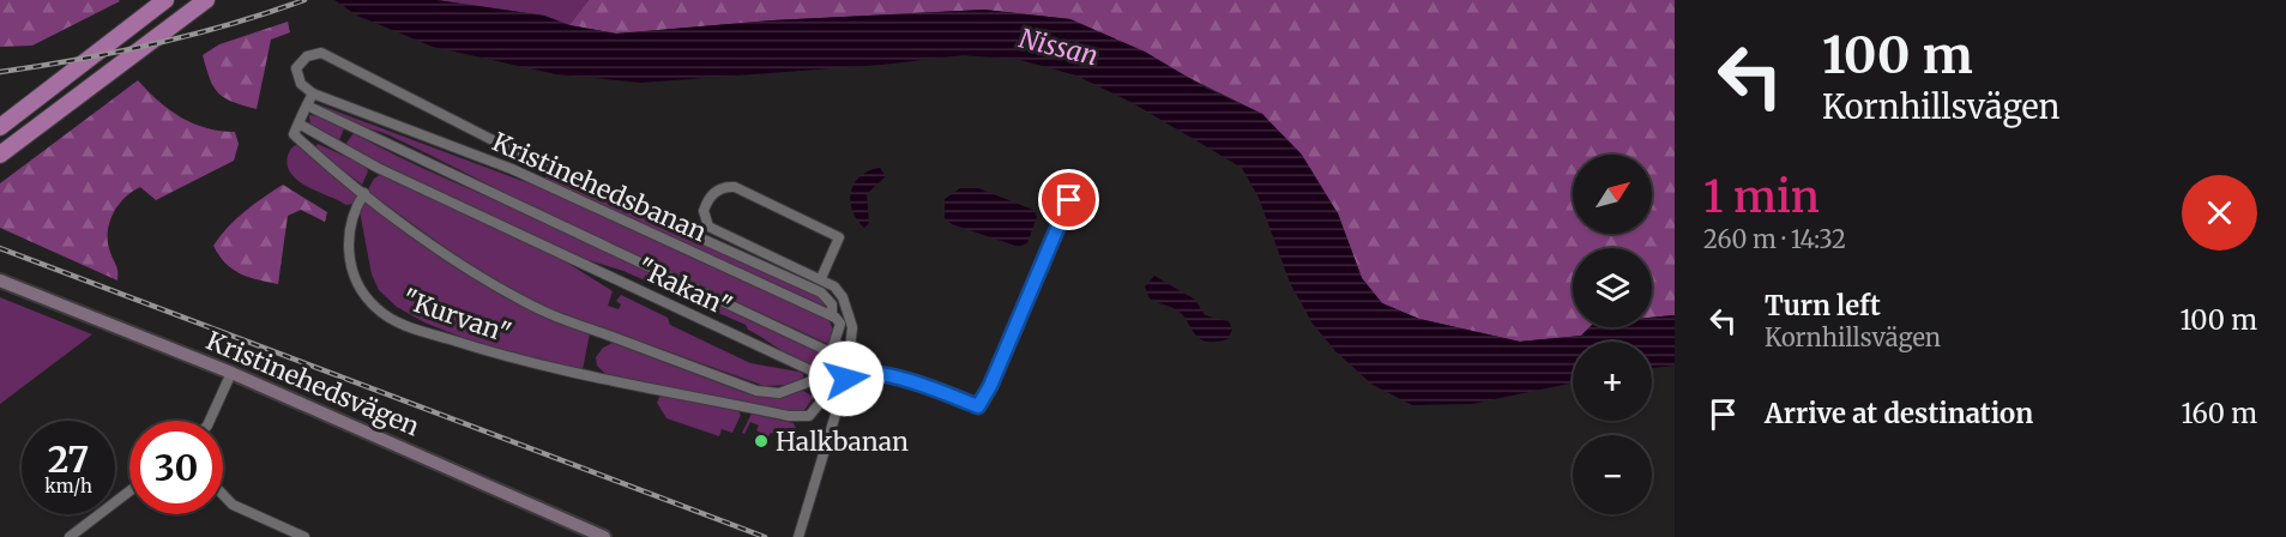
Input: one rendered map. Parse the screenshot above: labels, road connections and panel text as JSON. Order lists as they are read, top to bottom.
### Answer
{
  "streets": {
    "street": [
      "Kristinehedsbanan",
      "\"Rakan\"",
      "\"Kurvan\"",
      "Kristinehedsvägen"
    ]
  },
  "crossings": [
    ["\"Rakan\"", "\"Kurvan\""]
  ],
  "water": ["Nissan"],
  "places": ["Halkbanan"],
  "north": "top right",
  "page": {
    "turn": ["100 m", "Kornhillsvägen"],
    "heading": ["1 min", "260 m · 14:32"],
    "map_buttons": ["+", "−"],
    "list": [
      {
        "name": "Turn left",
        "note": "Kornhillsvägen",
        "value": "100 m"
      },
      {
        "name": "Arrive at destination",
        "value": "160 m"
      }
    ],
    "speed": "27 km/h",
    "limit": "30"
  }
}
